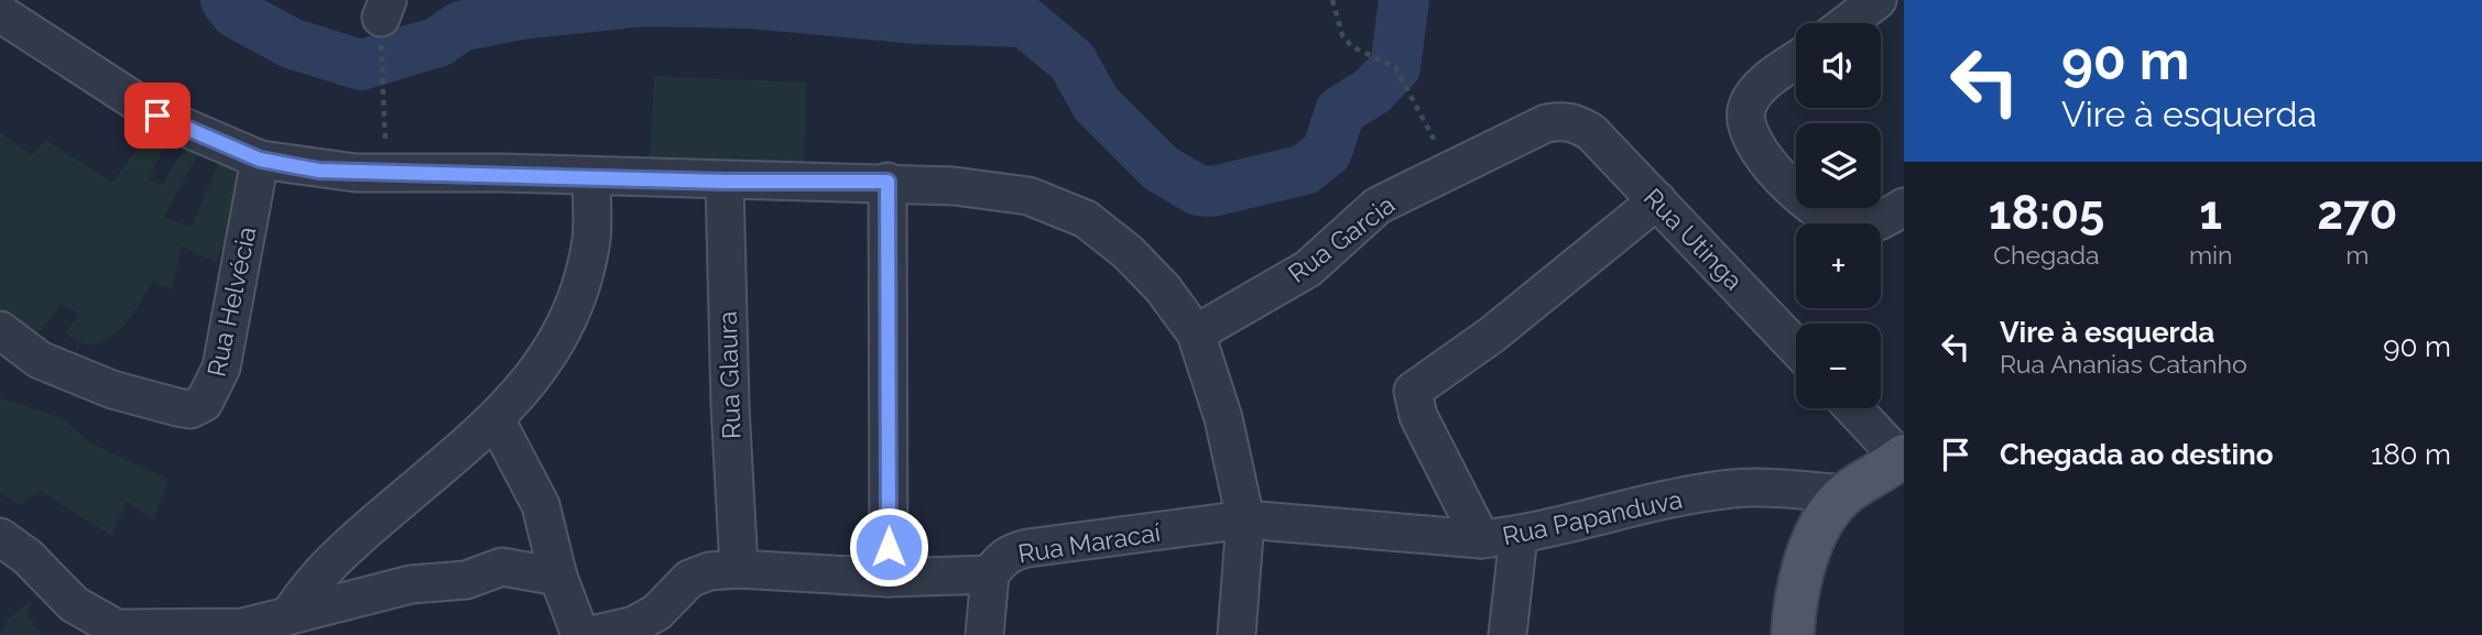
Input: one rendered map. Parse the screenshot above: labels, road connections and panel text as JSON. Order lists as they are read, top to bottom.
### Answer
{
  "streets": {
    "street": [
      "Rua Garcia",
      "Rua Utinga",
      "Rua Helvécia",
      "Rua Glaura",
      "Rua Papanduva",
      "Rua Maracaí"
    ]
  },
  "crossings": [
    ["Rua Garcia", "Rua Utinga"],
    ["Rua Glaura", "Rua Maracaí"],
    ["Rua Papanduva", "Rua Maracaí"]
  ],
  "page": {
    "turn": ["90 m", "Vire à esquerda"],
    "map_buttons": ["+", "−"],
    "eta": [
      "18:05",
      "Chegada",
      "1",
      "min",
      "270",
      "m"
    ],
    "list": [
      {
        "name": "Vire à esquerda",
        "note": "Rua Ananias Catanho",
        "value": "90 m"
      },
      {
        "name": "Chegada ao destino",
        "value": "180 m"
      }
    ]
  }
}
